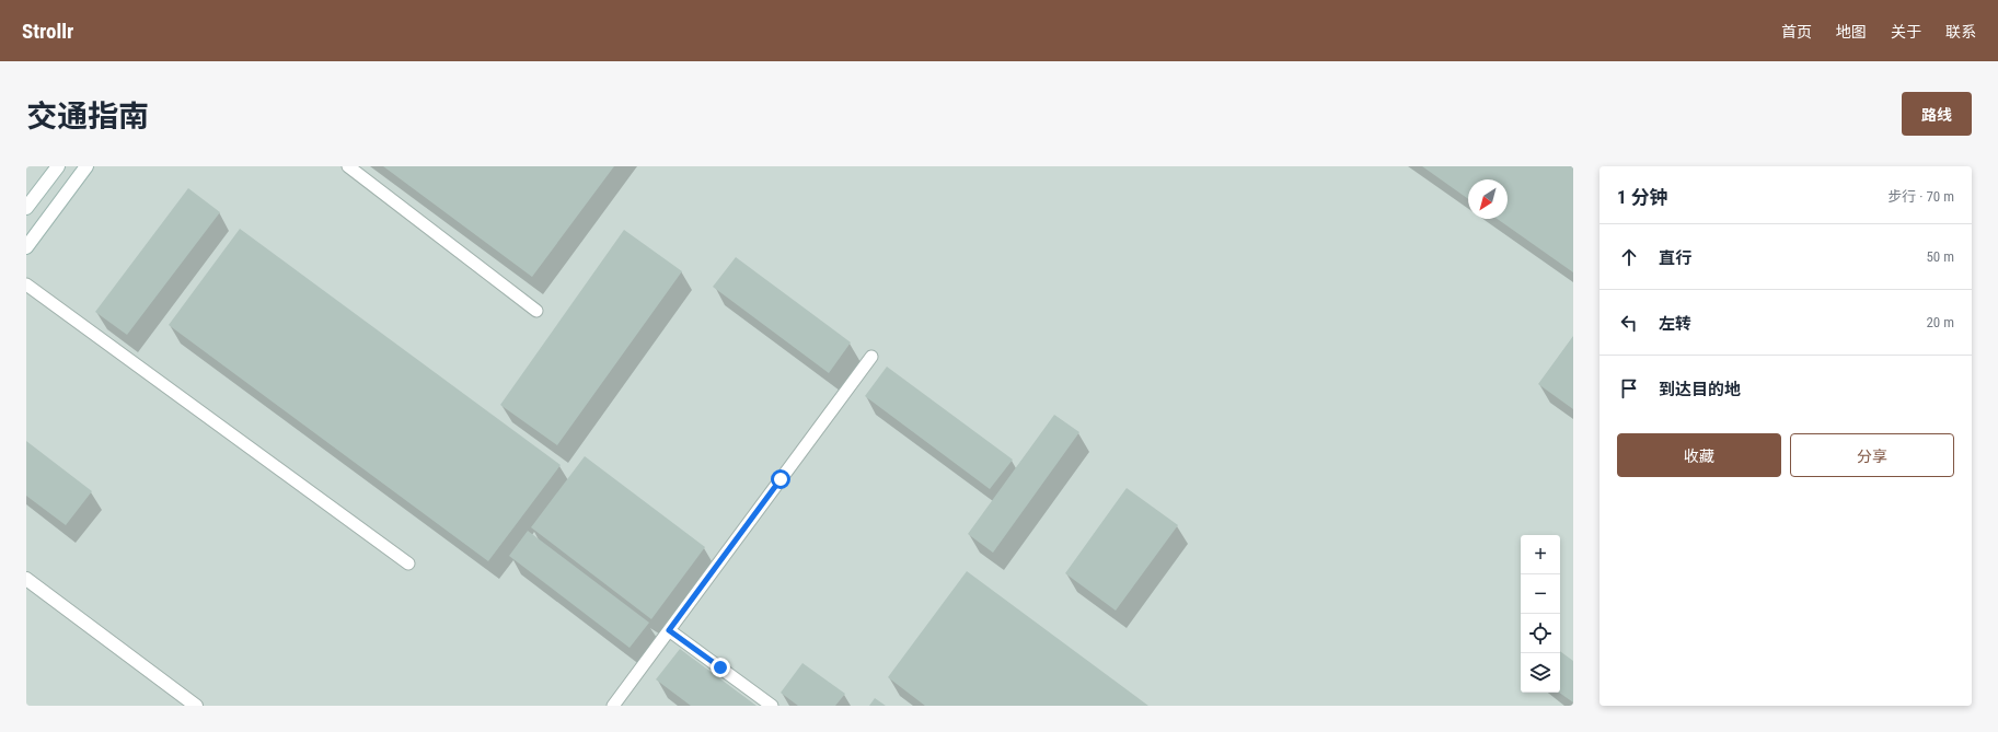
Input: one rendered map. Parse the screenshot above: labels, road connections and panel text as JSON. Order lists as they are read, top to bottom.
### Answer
{
  "north": "bottom left",
  "page": {
    "header": "Strollr",
    "nav": [
      "首页",
      "地图",
      "关于",
      "联系"
    ],
    "title": "交通指南",
    "buttons": [
      "路线",
      ["收藏", "分享"]
    ],
    "heading": ["1 分钟", "步行 · 70 m"],
    "list": [
      ["直行", "50 m"],
      ["左转", "20 m"],
      "到达目的地"
    ],
    "map_buttons": ["+", "−"]
  }
}
